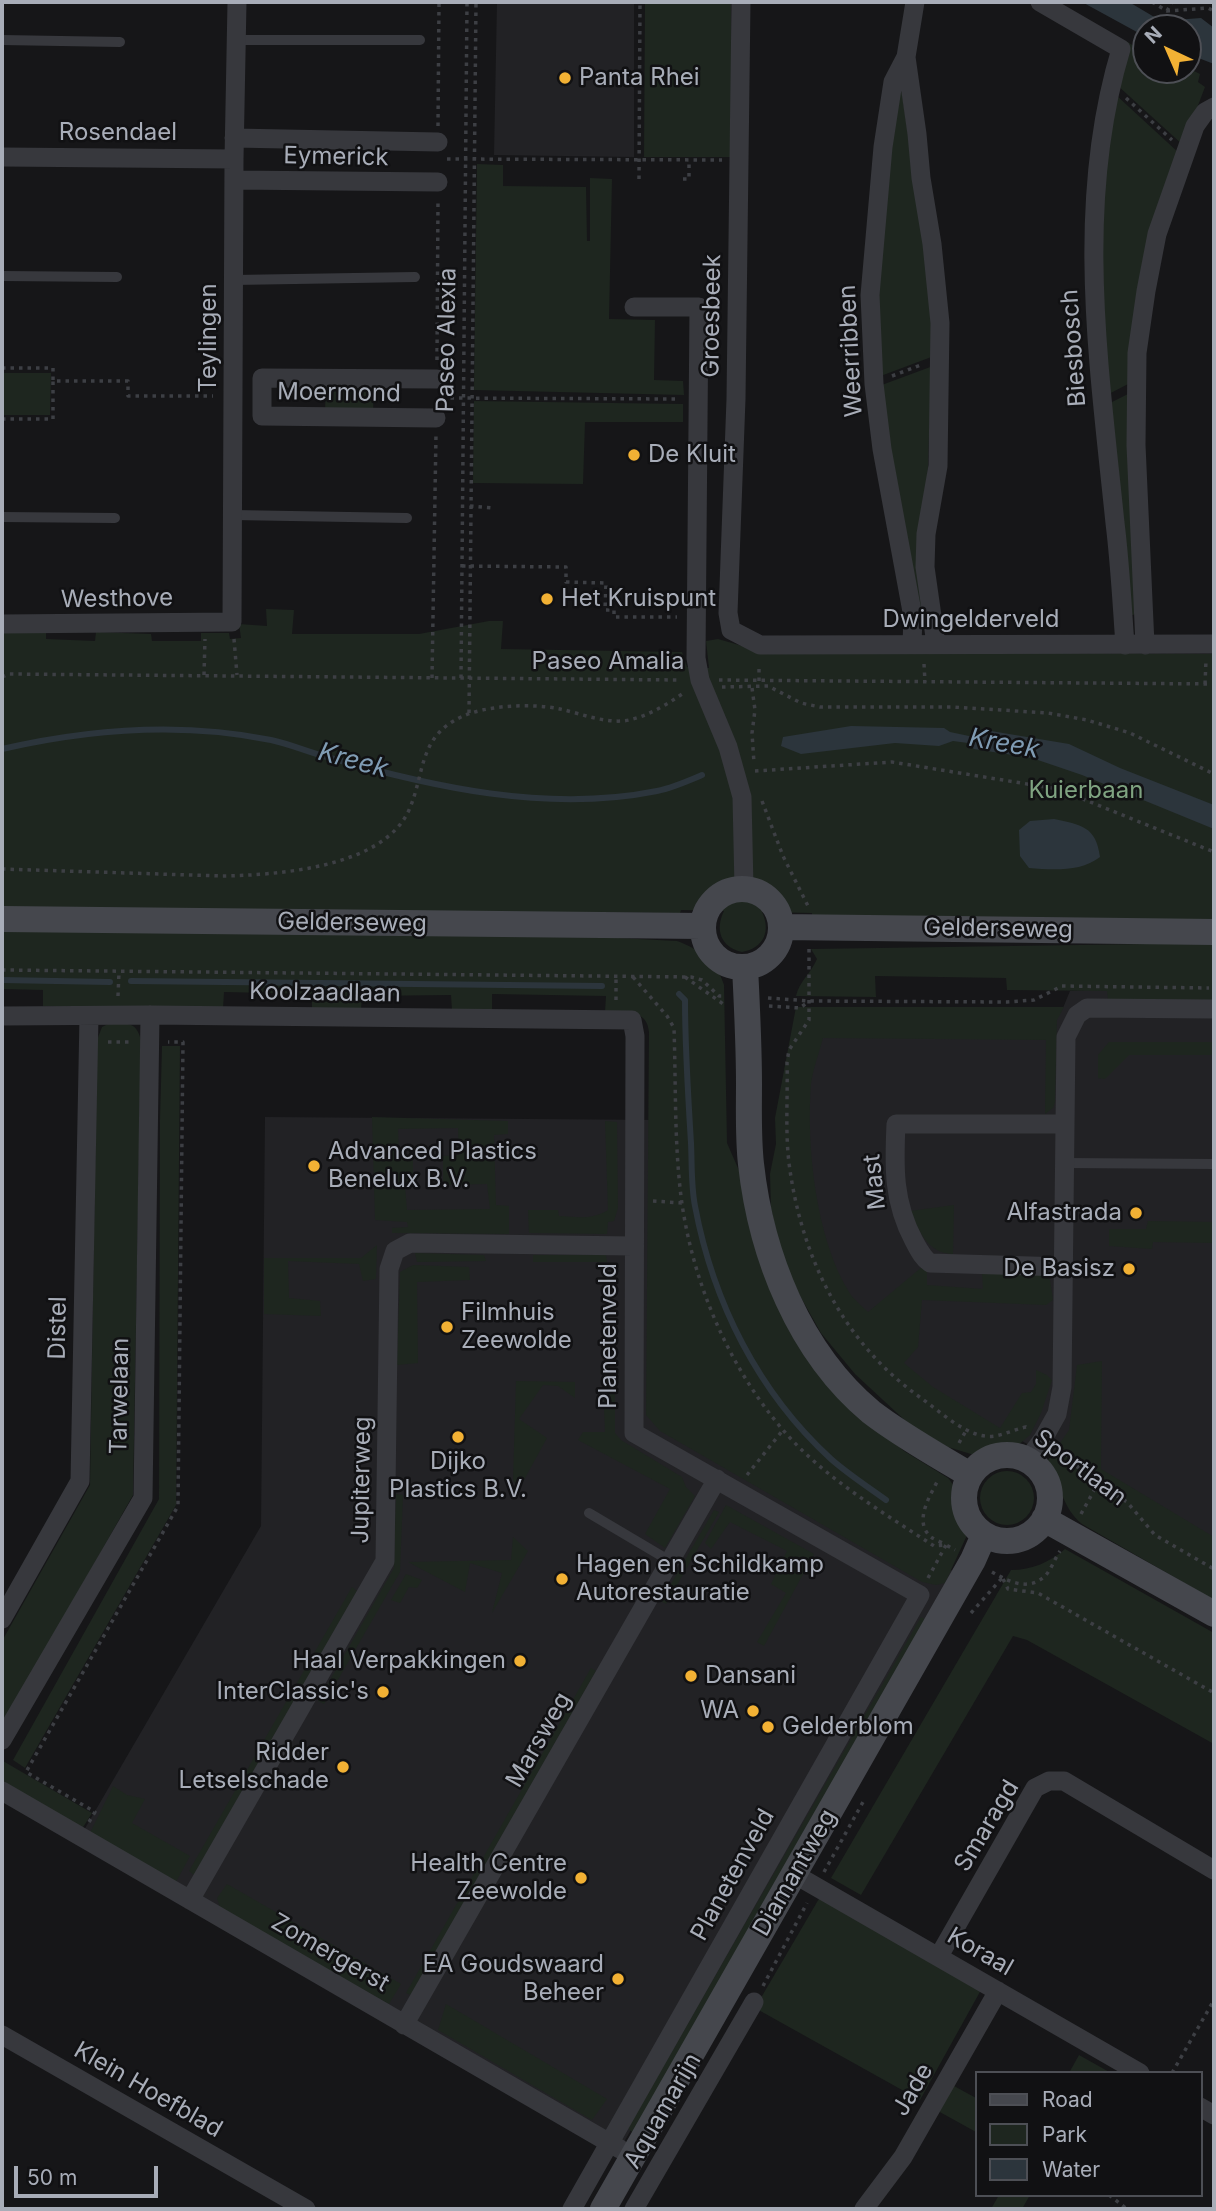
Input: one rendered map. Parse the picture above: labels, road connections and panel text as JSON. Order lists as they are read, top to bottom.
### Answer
{
  "streets": {
    "street": [
      "Rosendael",
      "Eymerick",
      "Groesbeek",
      "Teylingen",
      "Biesbosch",
      "Weerribben",
      "Moermond",
      "Westhove",
      "Dwingelderveld",
      "Gelderseweg",
      "Koolzaadlaan",
      "Mast",
      "Distel",
      "Planetenveld",
      "Tarwelaan",
      "Jupiterweg",
      "Marsweg",
      "Smaragd",
      "Diamantweg",
      "Koraal",
      "Zomergerst",
      "Klein Hoefblad",
      "Jade",
      "Aquamarijn"
    ],
    "path": ["Paseo Alexia", "Paseo Amalia", "Sportlaan"]
  },
  "crossings": [
    ["Rosendael", "Teylingen"],
    ["Eymerick", "Teylingen"],
    ["Groesbeek", "Dwingelderveld"],
    ["Teylingen", "Moermond"],
    ["Teylingen", "Westhove"],
    ["Paseo Alexia", "Paseo Amalia"],
    ["Biesbosch", "Dwingelderveld"],
    ["Weerribben", "Dwingelderveld"],
    ["Gelderseweg", "Sportlaan"],
    ["Koolzaadlaan", "Distel"],
    ["Koolzaadlaan", "Planetenveld"],
    ["Koolzaadlaan", "Tarwelaan"],
    ["Planetenveld", "Jupiterweg"],
    ["Planetenveld", "Marsweg"],
    ["Planetenveld", "Diamantweg"],
    ["Planetenveld", "Zomergerst"],
    ["Sportlaan", "Diamantweg"],
    ["Jupiterweg", "Zomergerst"],
    ["Marsweg", "Zomergerst"],
    ["Smaragd", "Koraal"],
    ["Diamantweg", "Koraal"],
    ["Diamantweg", "Zomergerst"],
    ["Diamantweg", "Aquamarijn"],
    ["Koraal", "Jade"]
  ],
  "water": ["Kreek"],
  "parks": ["Kuierbaan"],
  "places": [
    "Panta Rhei",
    "De Kluit",
    "Het Kruispunt",
    "Advanced Plastics Benelux B.V.",
    "Alfastrada",
    "De Basisz",
    "Filmhuis Zeewolde",
    "Dijko Plastics B.V.",
    "Hagen en Schildkamp Autorestauratie",
    "Haal Verpakkingen",
    "Dansani",
    "InterClassic's",
    "WA",
    "Gelderblom",
    "Ridder Letselschade",
    "Health Centre Zeewolde",
    "EA Goudswaard Beheer"
  ],
  "legend": ["Road", "Park", "Water"],
  "scale_bar": "50 m",
  "north": "top left"
}
